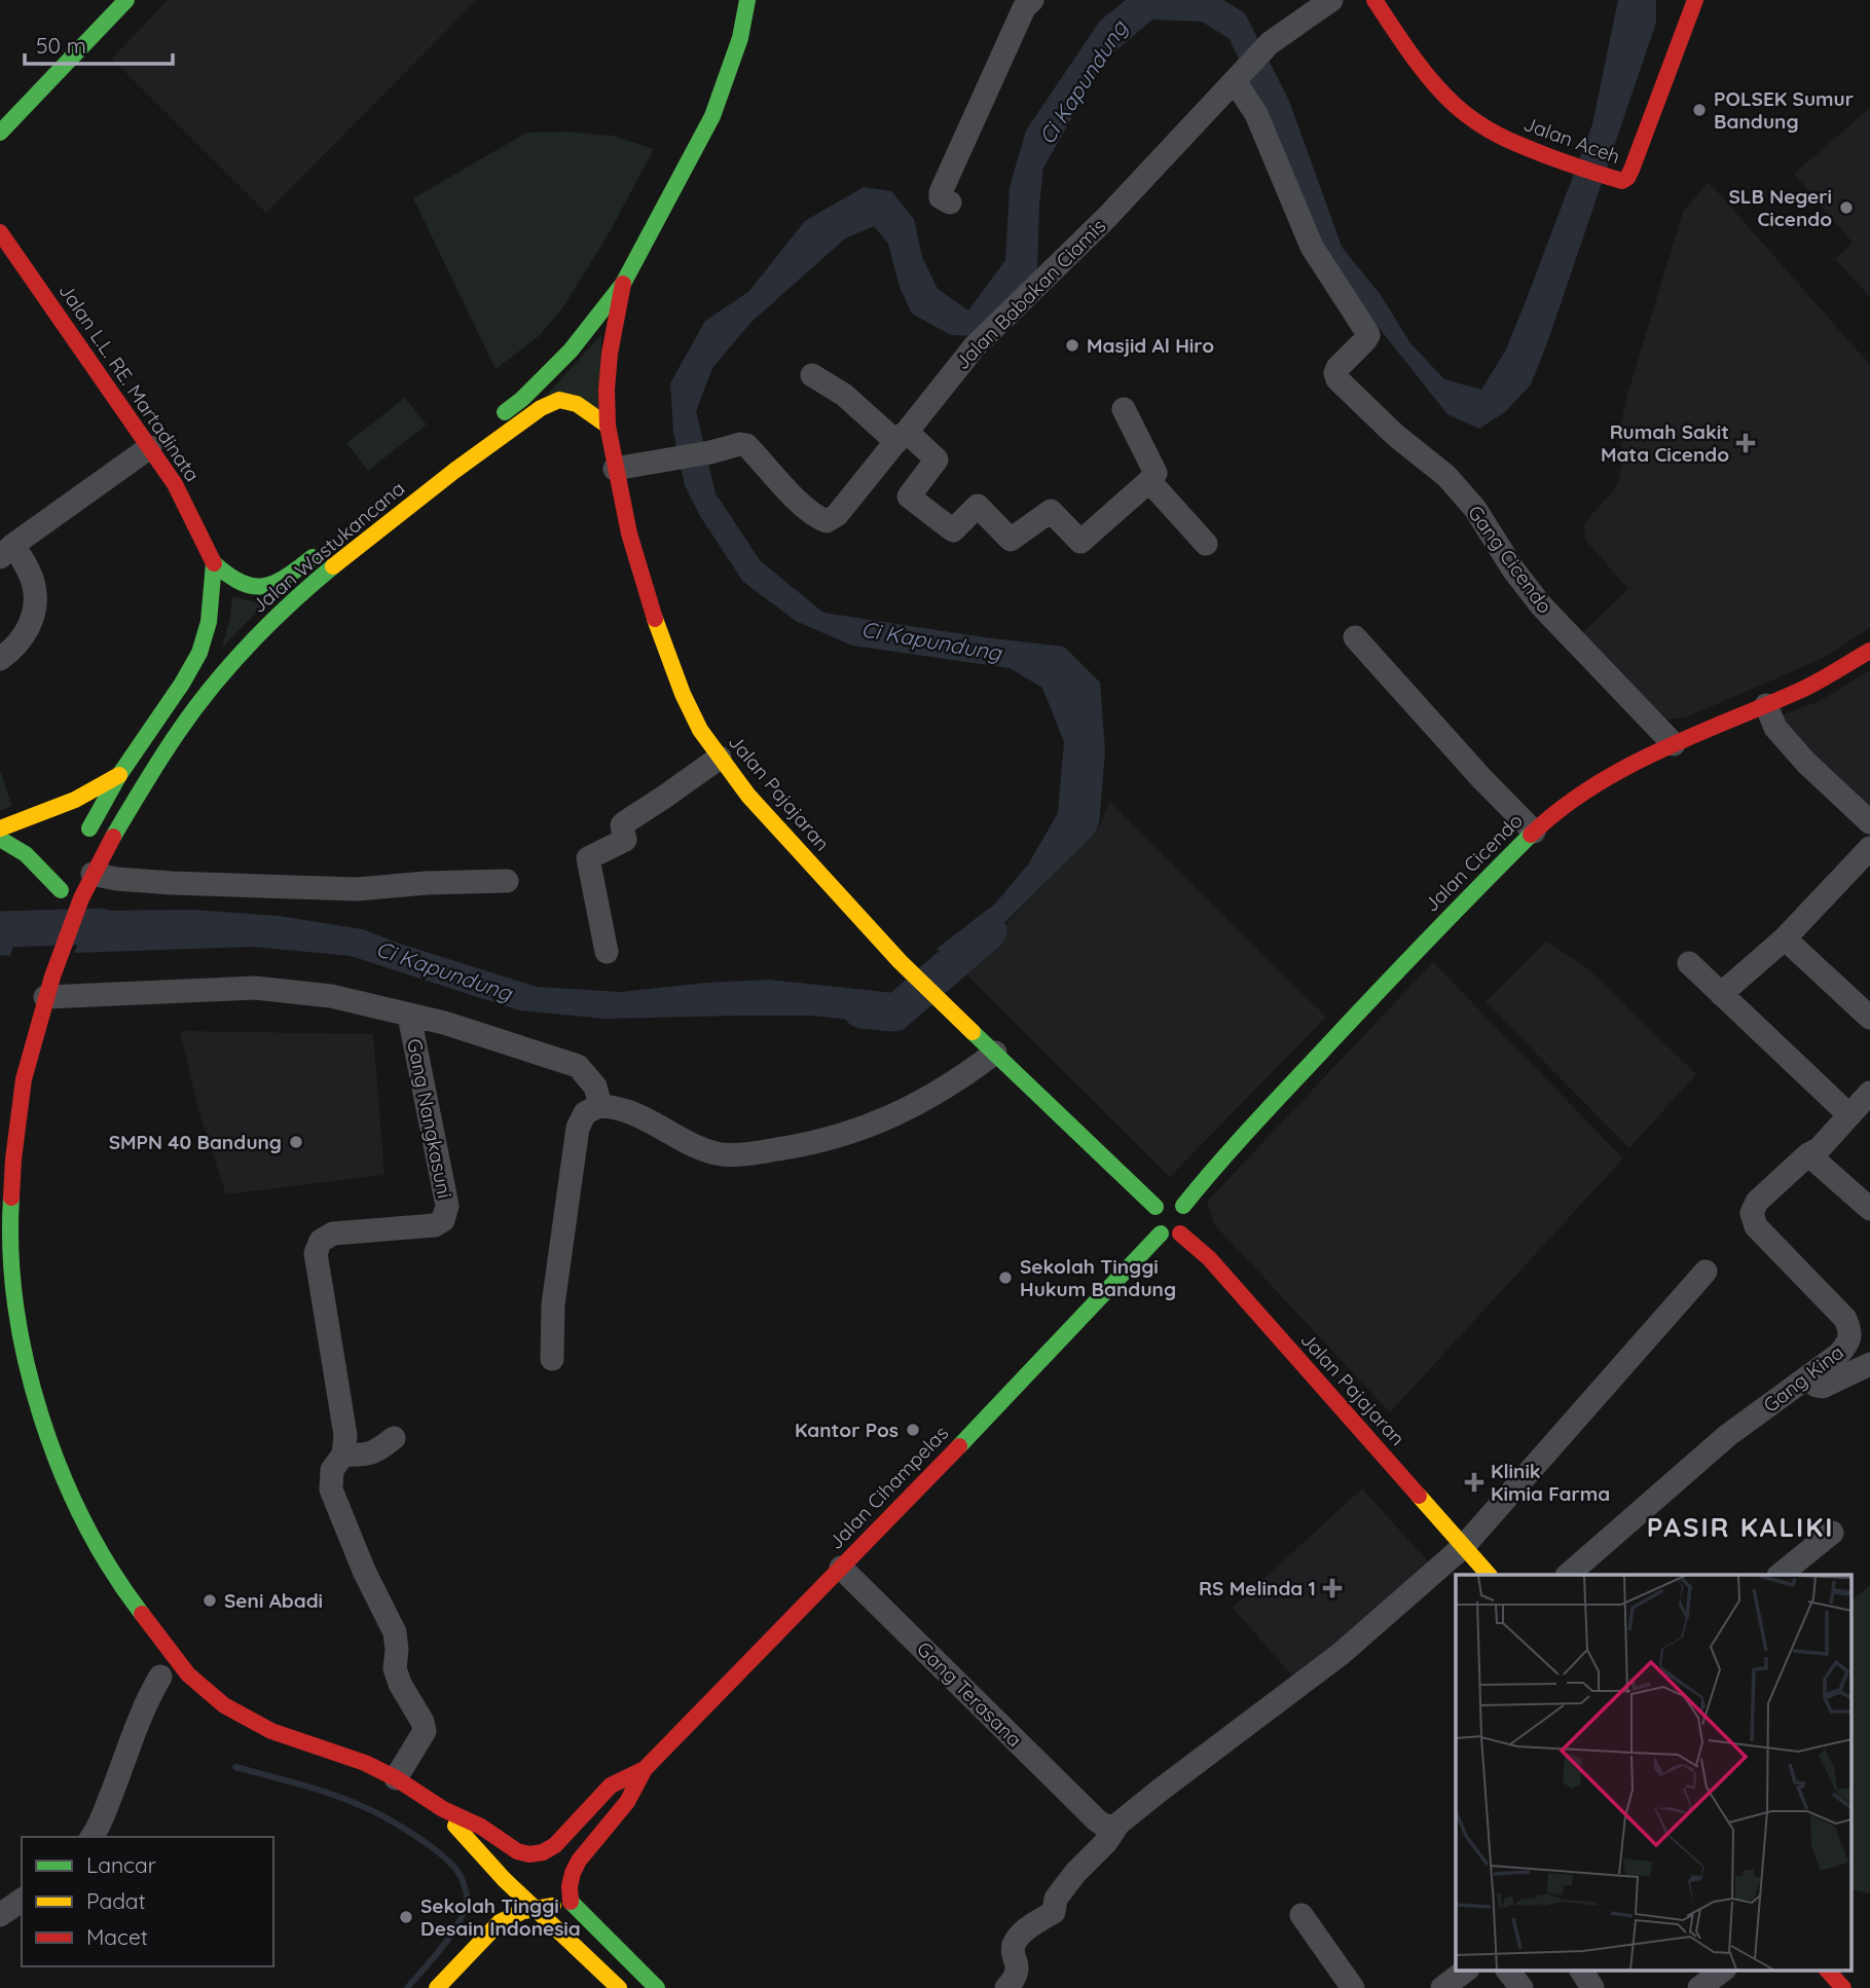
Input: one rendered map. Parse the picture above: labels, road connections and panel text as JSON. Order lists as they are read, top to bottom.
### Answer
{
  "streets": {
    "main road": [
      "Jalan Aceh",
      "Jalan L.L. RE. Martadinata",
      "Jalan Wastukancana",
      "Jalan Pajajaran",
      "Jalan Cicendo",
      "Jalan Cihampelas"
    ],
    "street": [
      "Jalan Babakan Ciamis",
      "Gang Cicendo",
      "Gang Nangkasuni",
      "Gang Kina",
      "Gang Terasana"
    ]
  },
  "crossings": [
    ["Jalan Babakan Ciamis", "Gang Cicendo"],
    ["Jalan Babakan Ciamis", "Jalan Pajajaran"],
    ["Jalan L.L. RE. Martadinata", "Jalan Wastukancana"],
    ["Jalan Wastukancana", "Jalan Pajajaran"],
    ["Jalan Wastukancana", "Jalan Cihampelas"],
    ["Gang Cicendo", "Jalan Cicendo"],
    ["Jalan Pajajaran", "Jalan Cicendo"],
    ["Jalan Pajajaran", "Jalan Cihampelas"],
    ["Jalan Cicendo", "Jalan Cihampelas"],
    ["Jalan Cihampelas", "Gang Terasana"]
  ],
  "districts": ["PASIR KALIKI"],
  "water": ["Ci Kapundung"],
  "places": {
    "other": [
      "POLSEK Sumur Bandung",
      "SLB Negeri Cicendo",
      "Masjid Al Hiro",
      "SMPN 40 Bandung",
      "Sekolah Tinggi Hukum Bandung",
      "Kantor Pos",
      "Seni Abadi",
      "Sekolah Tinggi Desain Indonesia"
    ],
    "health": ["Rumah Sakit Mata Cicendo", "Klinik Kimia Farma", "RS Melinda 1"]
  },
  "legend": ["Lancar", "Padat", "Macet"],
  "scale_bar": "50 m"
}
